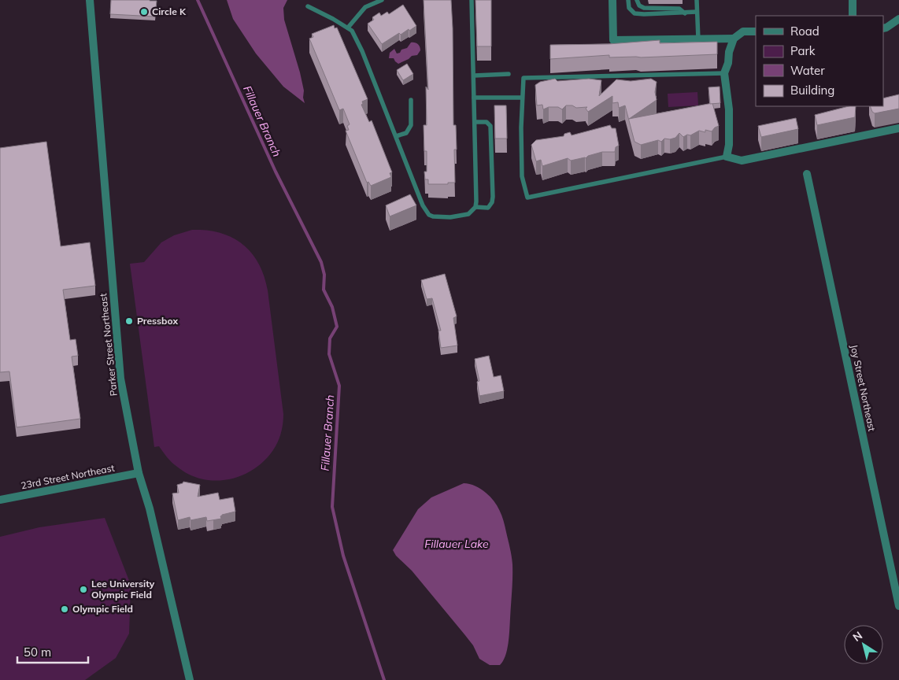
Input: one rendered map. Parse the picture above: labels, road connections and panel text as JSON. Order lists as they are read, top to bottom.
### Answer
{
  "streets": {
    "street": ["Parker Street Northeast", "Joy Street Northeast", "23rd Street Northeast"]
  },
  "crossings": [
    ["Parker Street Northeast", "23rd Street Northeast"]
  ],
  "water": ["Fillauer Branch", "Fillauer Lake"],
  "places": [
    "Circle K",
    "Pressbox",
    "Lee University Olympic Field",
    "Olympic Field"
  ],
  "legend": [
    "Road",
    "Park",
    "Water",
    "Building"
  ],
  "scale_bar": "50 m",
  "north": "top left"
}
